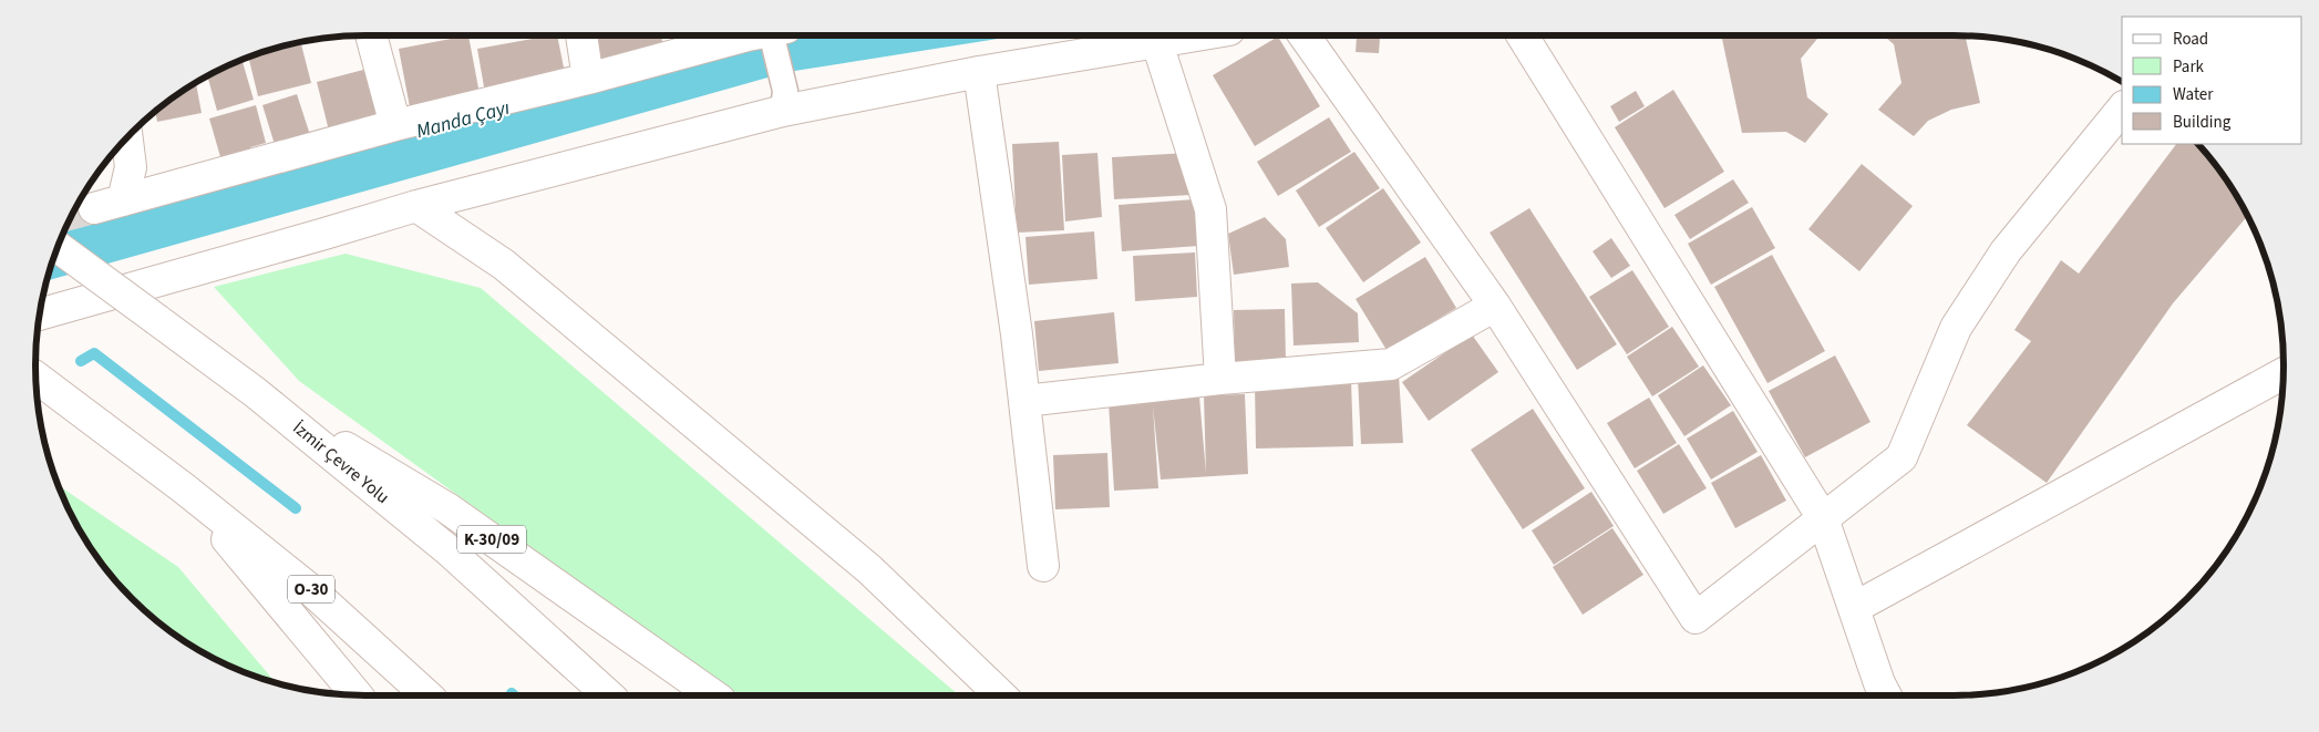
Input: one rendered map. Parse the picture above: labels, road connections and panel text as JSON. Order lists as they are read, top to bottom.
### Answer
{
  "streets": {
    "main road": ["İzmir Çevre Yolu", "K-30/09", "O-30"]
  },
  "crossings": [
    ["İzmir Çevre Yolu", "K-30/09"]
  ],
  "water": ["Manda Çayı"],
  "legend": [
    "Road",
    "Park",
    "Water",
    "Building"
  ]
}
